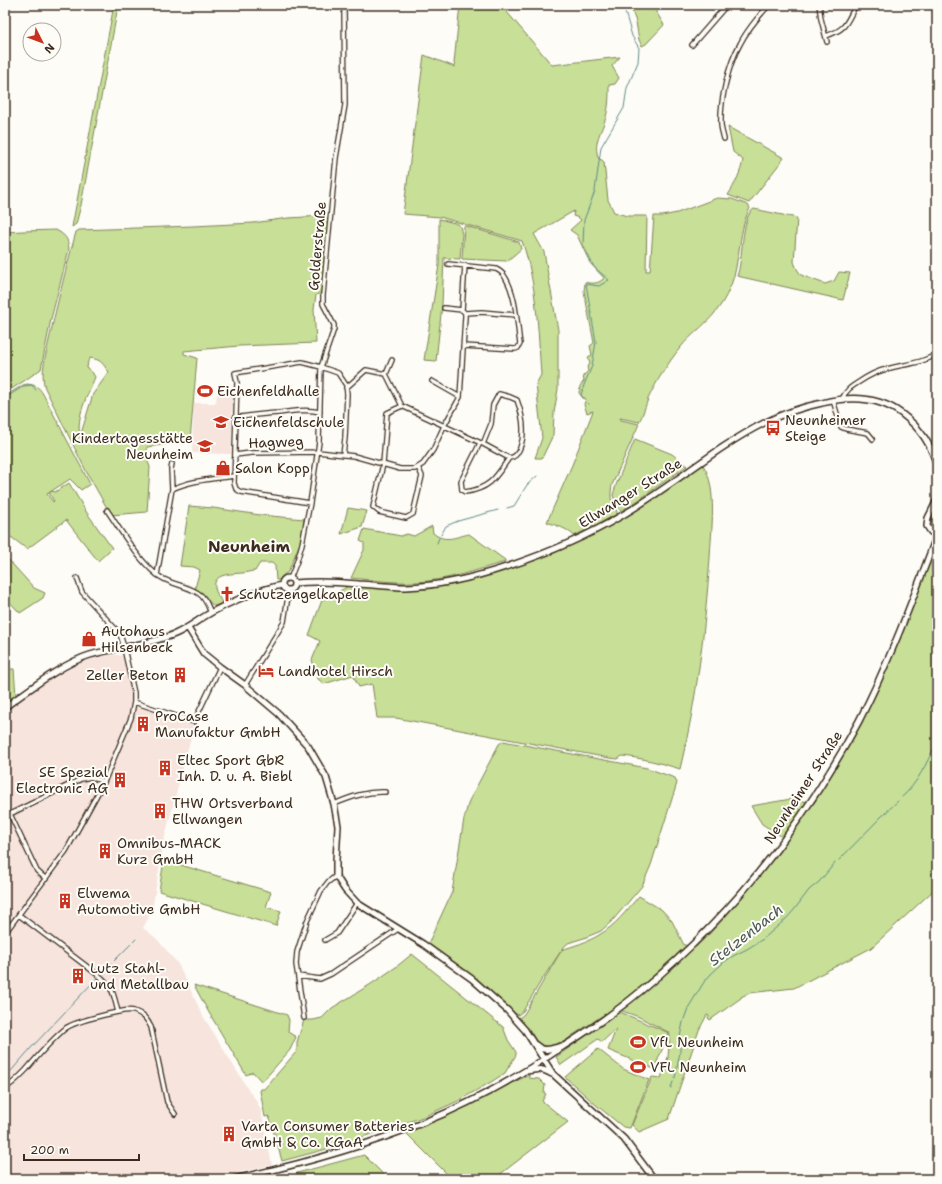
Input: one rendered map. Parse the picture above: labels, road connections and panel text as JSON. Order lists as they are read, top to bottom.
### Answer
{
  "streets": {
    "street": [
      "Golderstraße",
      "Hagweg",
      "Ellwanger Straße",
      "Neunheimer Straße"
    ]
  },
  "crossings": [
    ["Golderstraße", "Hagweg"],
    ["Golderstraße", "Ellwanger Straße"]
  ],
  "districts": ["Neunheim"],
  "water": ["Stelzenbach"],
  "places": {
    "sports": ["Eichenfeldhalle", "VfL Neunheim", "VFL Neunheim"],
    "school or university": ["Eichenfeldschule", "Kindertagesstätte Neunheim"],
    "bus stop": ["Neunheimer Steige"],
    "shop": ["Salon Kopp", "Autohaus Hilsenbeck"],
    "church": ["Schutzengelkapelle"],
    "hotel": ["Landhotel Hirsch"],
    "building": [
      "Zeller Beton",
      "ProCase Manufaktur GmbH",
      "Eltec Sport GbR Inh. D. u. A. Biebl",
      "SE Spezial Electronic AG",
      "THW Ortsverband Ellwangen",
      "Omnibus-MACK Kurz GmbH",
      "Elwema Automotive GmbH",
      "Lutz Stahl- und Metallbau",
      "Varta Consumer Batteries GmbH & Co. KGaA"
    ]
  },
  "scale_bar": "200 m",
  "north": "bottom right"
}
